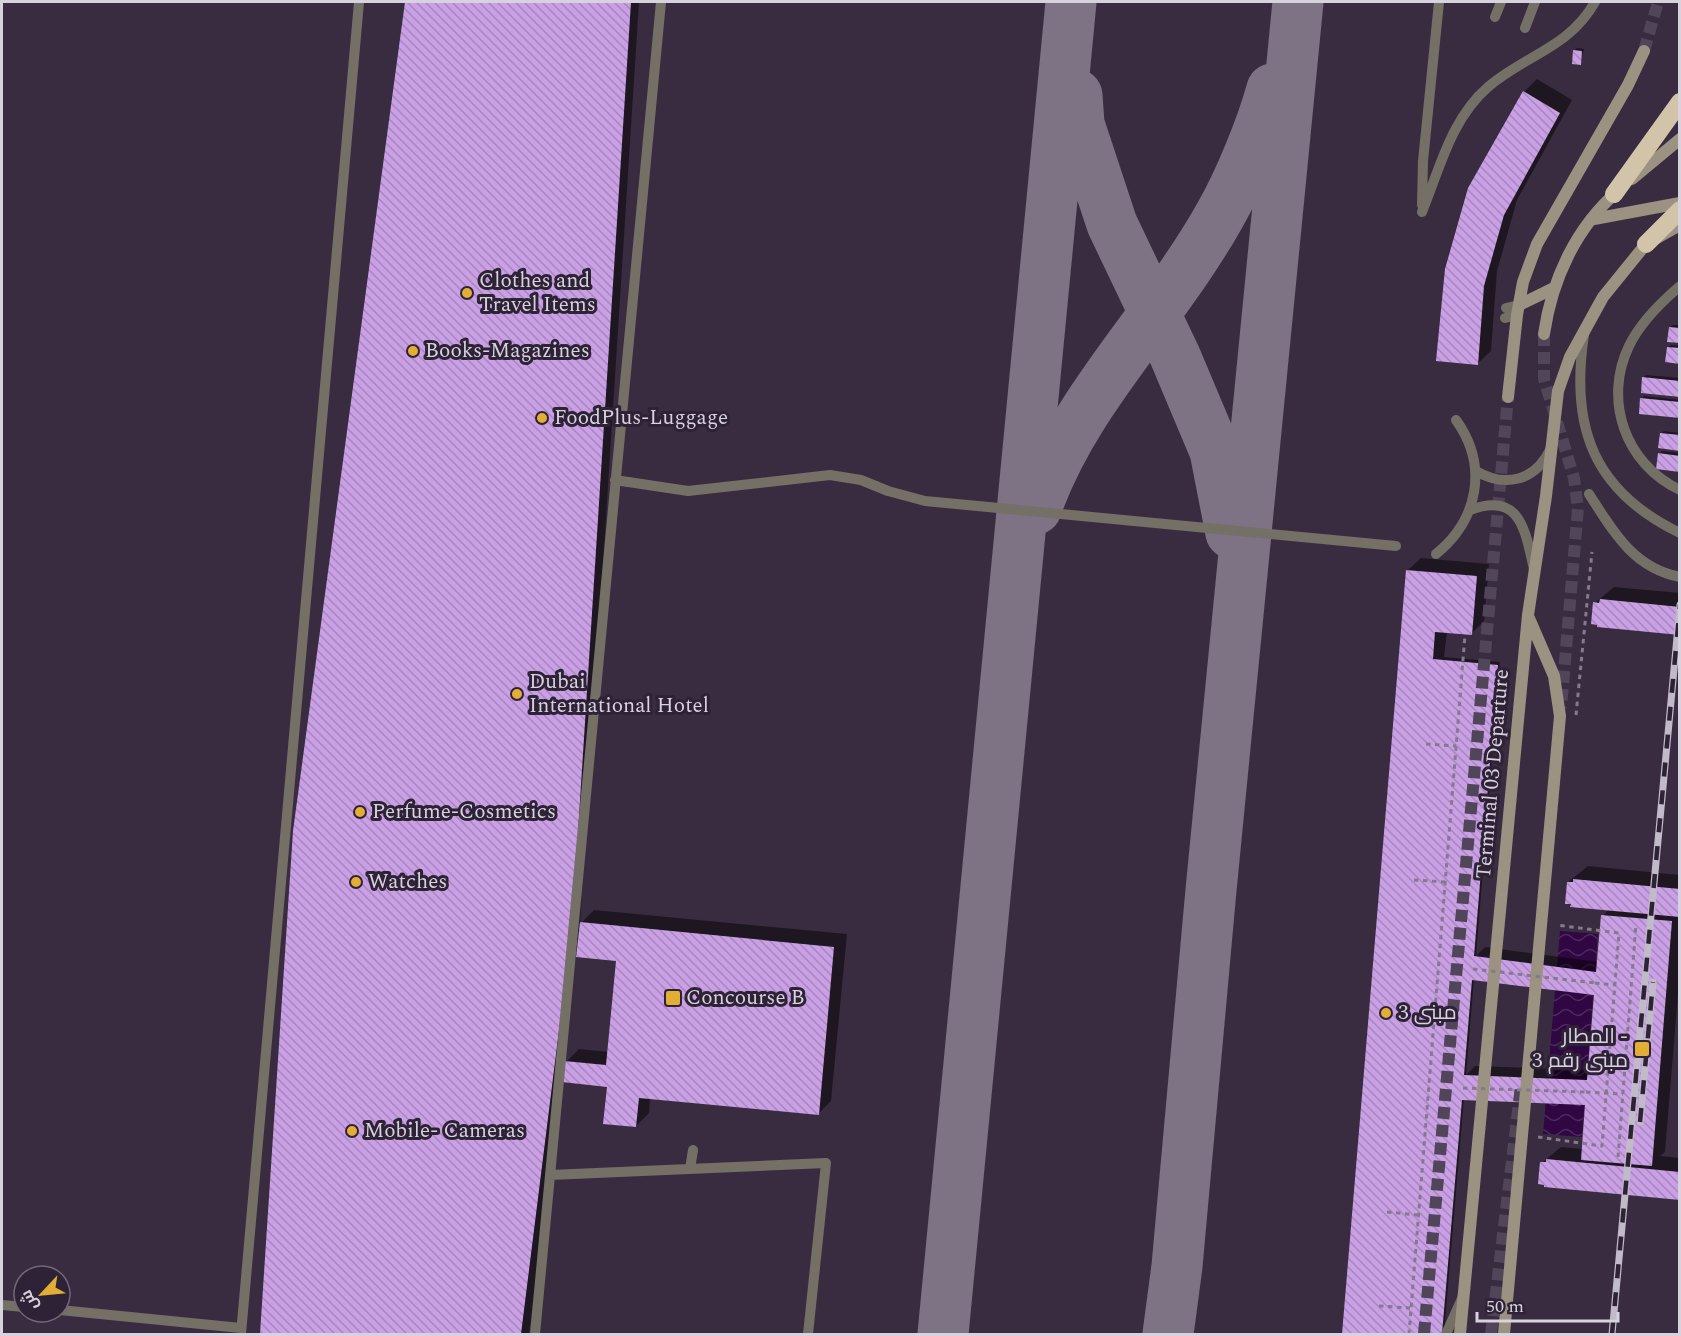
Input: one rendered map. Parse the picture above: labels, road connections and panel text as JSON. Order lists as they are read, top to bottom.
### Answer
{
  "streets": {
    "main road": ["Terminal 03 Departure"]
  },
  "places": {
    "other": [
      "Clothes and Travel Items",
      "Books-Magazines",
      "FoodPlus-Luggage",
      "Dubai International Hotel",
      "Perfume-Cosmetics",
      "Watches",
      "مبنى 3",
      "Mobile- Cameras"
    ],
    "transit": ["Concourse B", "المطار - مبنى رقم 3"]
  },
  "scale_bar": "50 m",
  "north": "bottom left"
}
